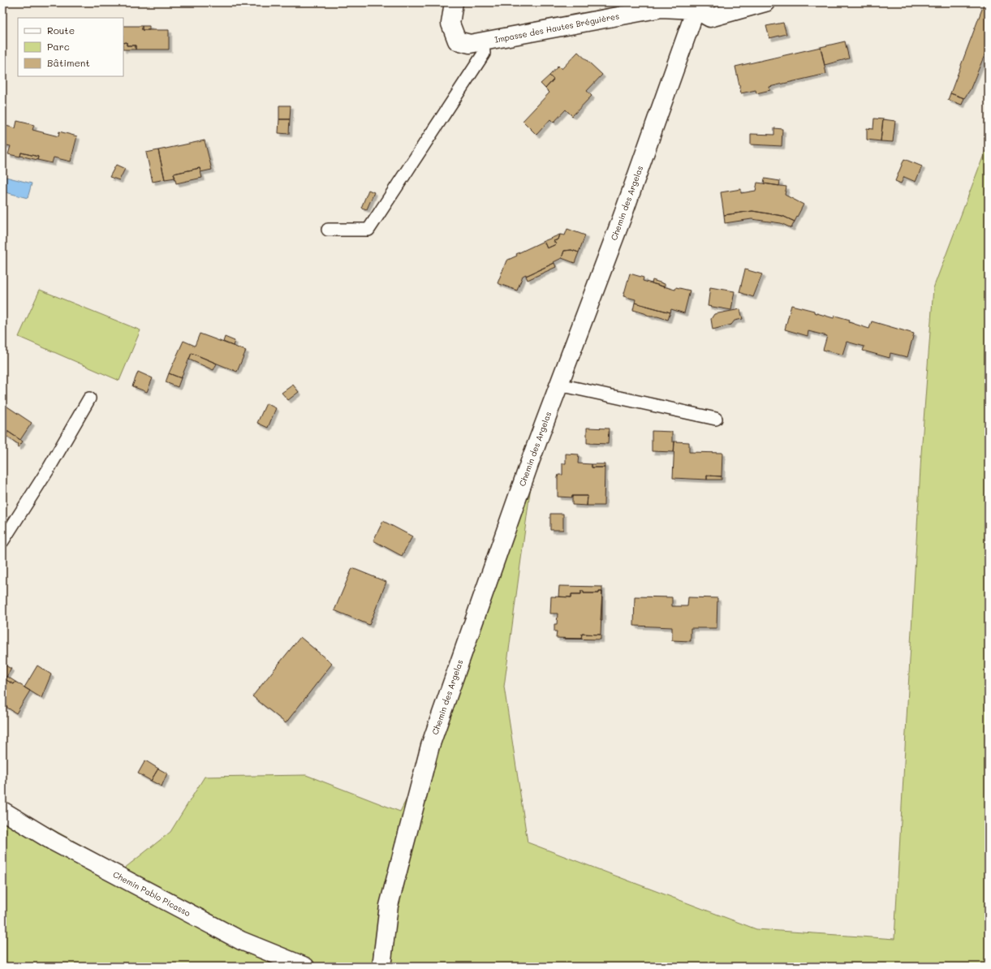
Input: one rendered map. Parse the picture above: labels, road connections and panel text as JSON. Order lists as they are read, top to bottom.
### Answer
{
  "streets": {
    "street": ["Impasse des Hautes Bréguières", "Chemin des Argelas", "Chemin Pablo Picasso"]
  },
  "crossings": [
    ["Impasse des Hautes Bréguières", "Chemin des Argelas"]
  ],
  "legend": ["Route", "Parc", "Bâtiment"]
}
